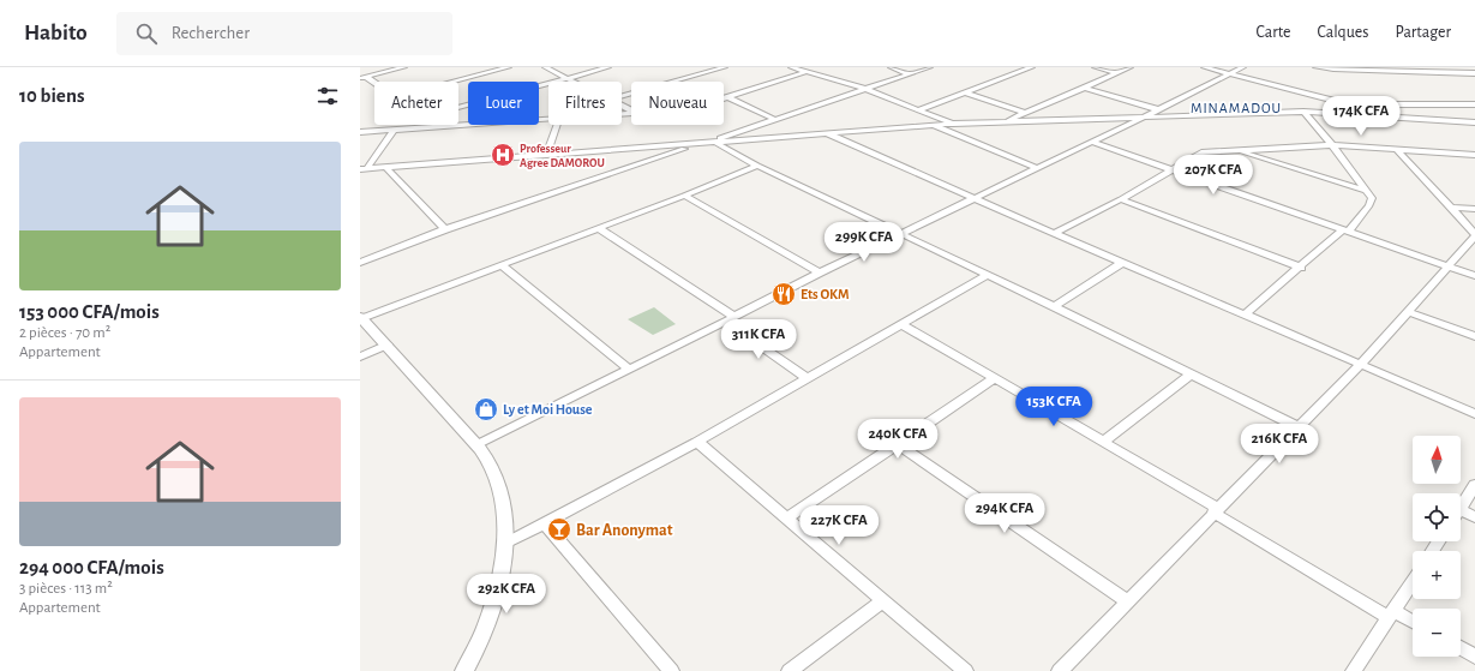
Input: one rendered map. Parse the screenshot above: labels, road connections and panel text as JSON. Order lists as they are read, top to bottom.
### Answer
{
  "districts": ["MINAMADOU"],
  "places": {
    "hospital": ["Professeur Agree DAMOROU"],
    "restaurant": ["Ets OKM"],
    "shop": ["Ly et Moi House"],
    "bar": ["Bar Anonymat"]
  },
  "north": "top",
  "page": {
    "header": "Habito",
    "search": "Rechercher",
    "nav": ["Carte", "Calques", "Partager"],
    "heading": "10 biens",
    "chip": [
      "Acheter",
      "Louer",
      "Filtres",
      "Nouveau"
    ],
    "price": [
      "174K CFA",
      "207K CFA",
      "299K CFA",
      "311K CFA",
      "153K CFA",
      "240K CFA",
      "216K CFA",
      "294K CFA",
      "227K CFA",
      "292K CFA"
    ],
    "list": [
      {
        "name": "153 000 CFA/mois",
        "note": "2 pièces · 70 m² · Appartement"
      },
      {
        "name": "294 000 CFA/mois",
        "note": "3 pièces · 113 m² · Appartement"
      }
    ],
    "map_buttons": ["+", "−"]
  }
}
